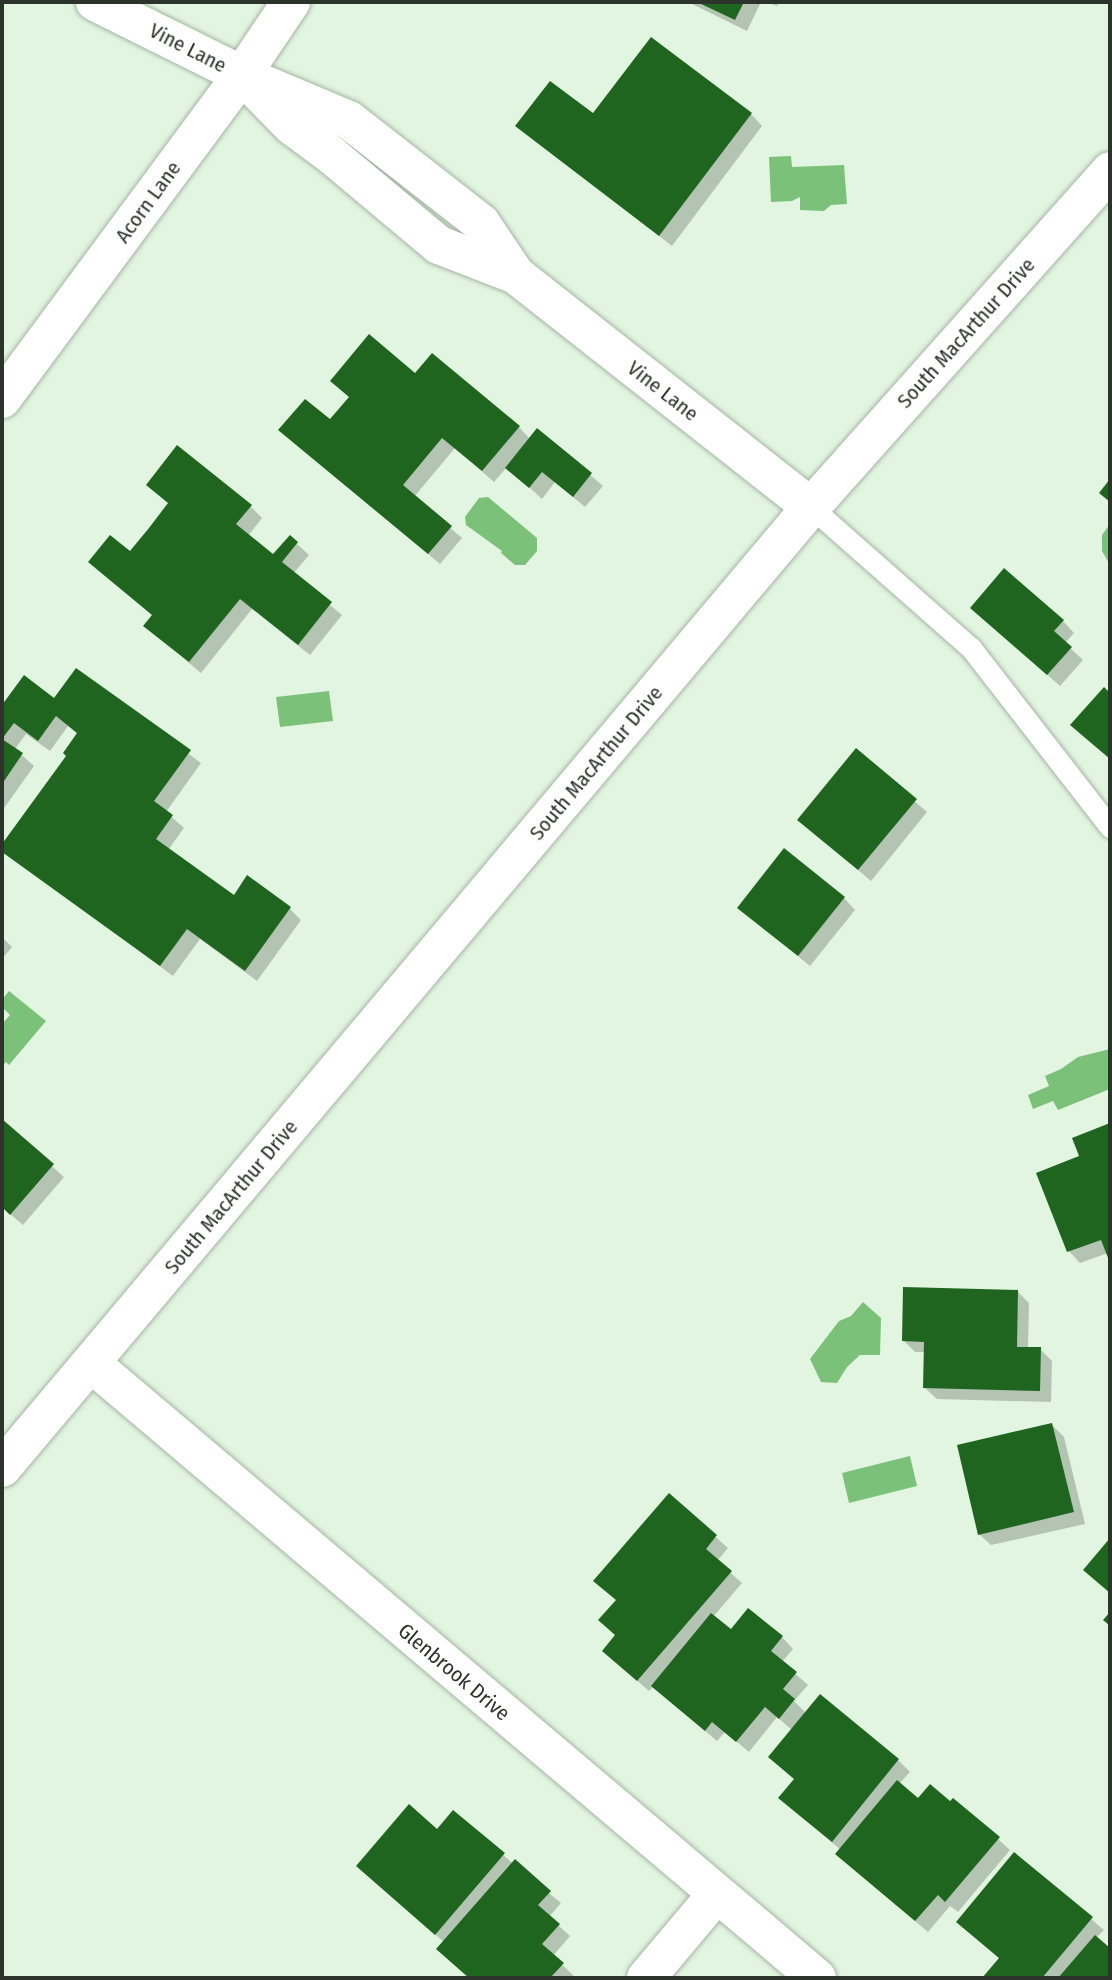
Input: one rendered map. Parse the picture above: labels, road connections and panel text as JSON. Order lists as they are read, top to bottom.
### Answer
{
  "streets": {
    "street": [
      "Vine Lane",
      "Acorn Lane",
      "South MacArthur Drive",
      "Glenbrook Drive"
    ]
  },
  "crossings": [
    ["Vine Lane", "Acorn Lane"],
    ["Vine Lane", "South MacArthur Drive"],
    ["South MacArthur Drive", "Glenbrook Drive"]
  ]
}
